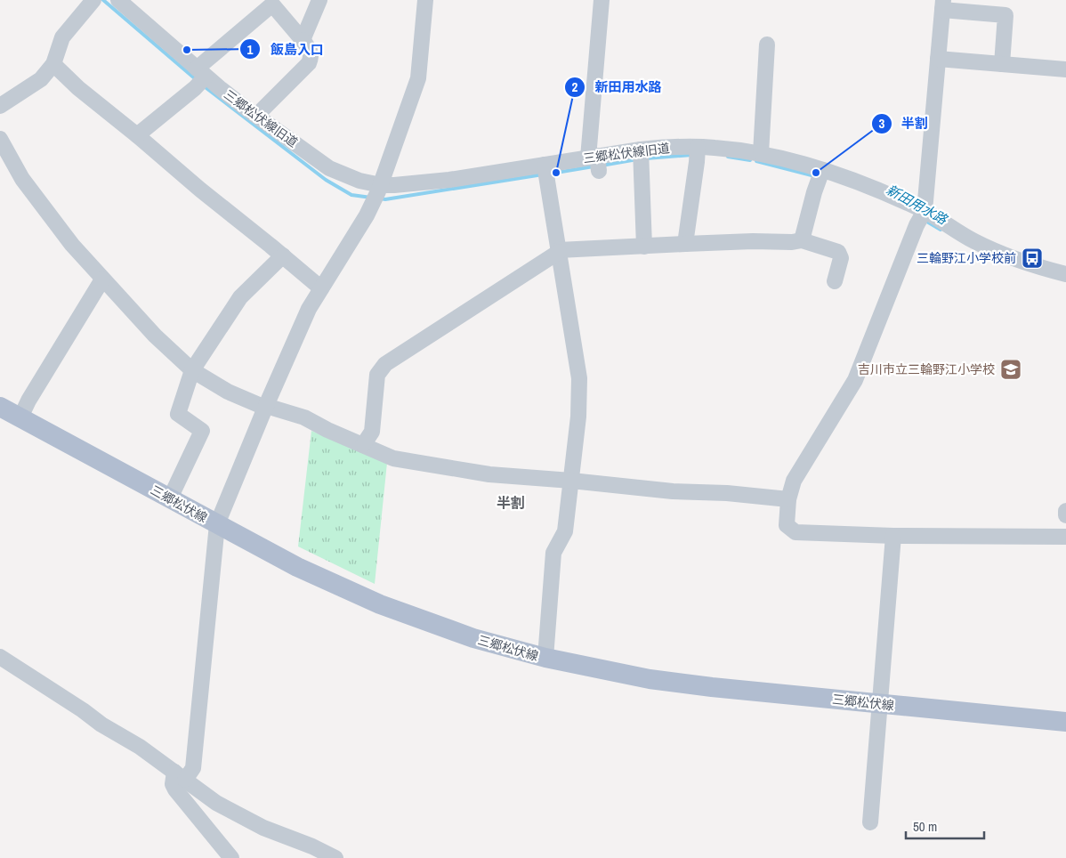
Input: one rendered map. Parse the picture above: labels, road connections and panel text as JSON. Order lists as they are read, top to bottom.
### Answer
{
  "streets": {
    "main road": ["三郷松伏線"],
    "street": ["三郷松伏線旧道"]
  },
  "districts": ["半割"],
  "water": ["新田用水路"],
  "places": {
    "other": ["飯島入口", "新田用水路", "半割"],
    "bus stop": ["三輪野江小学校前"],
    "school or university": ["吉川市立三輪野江小学校"]
  },
  "scale_bar": "50 m"
}
